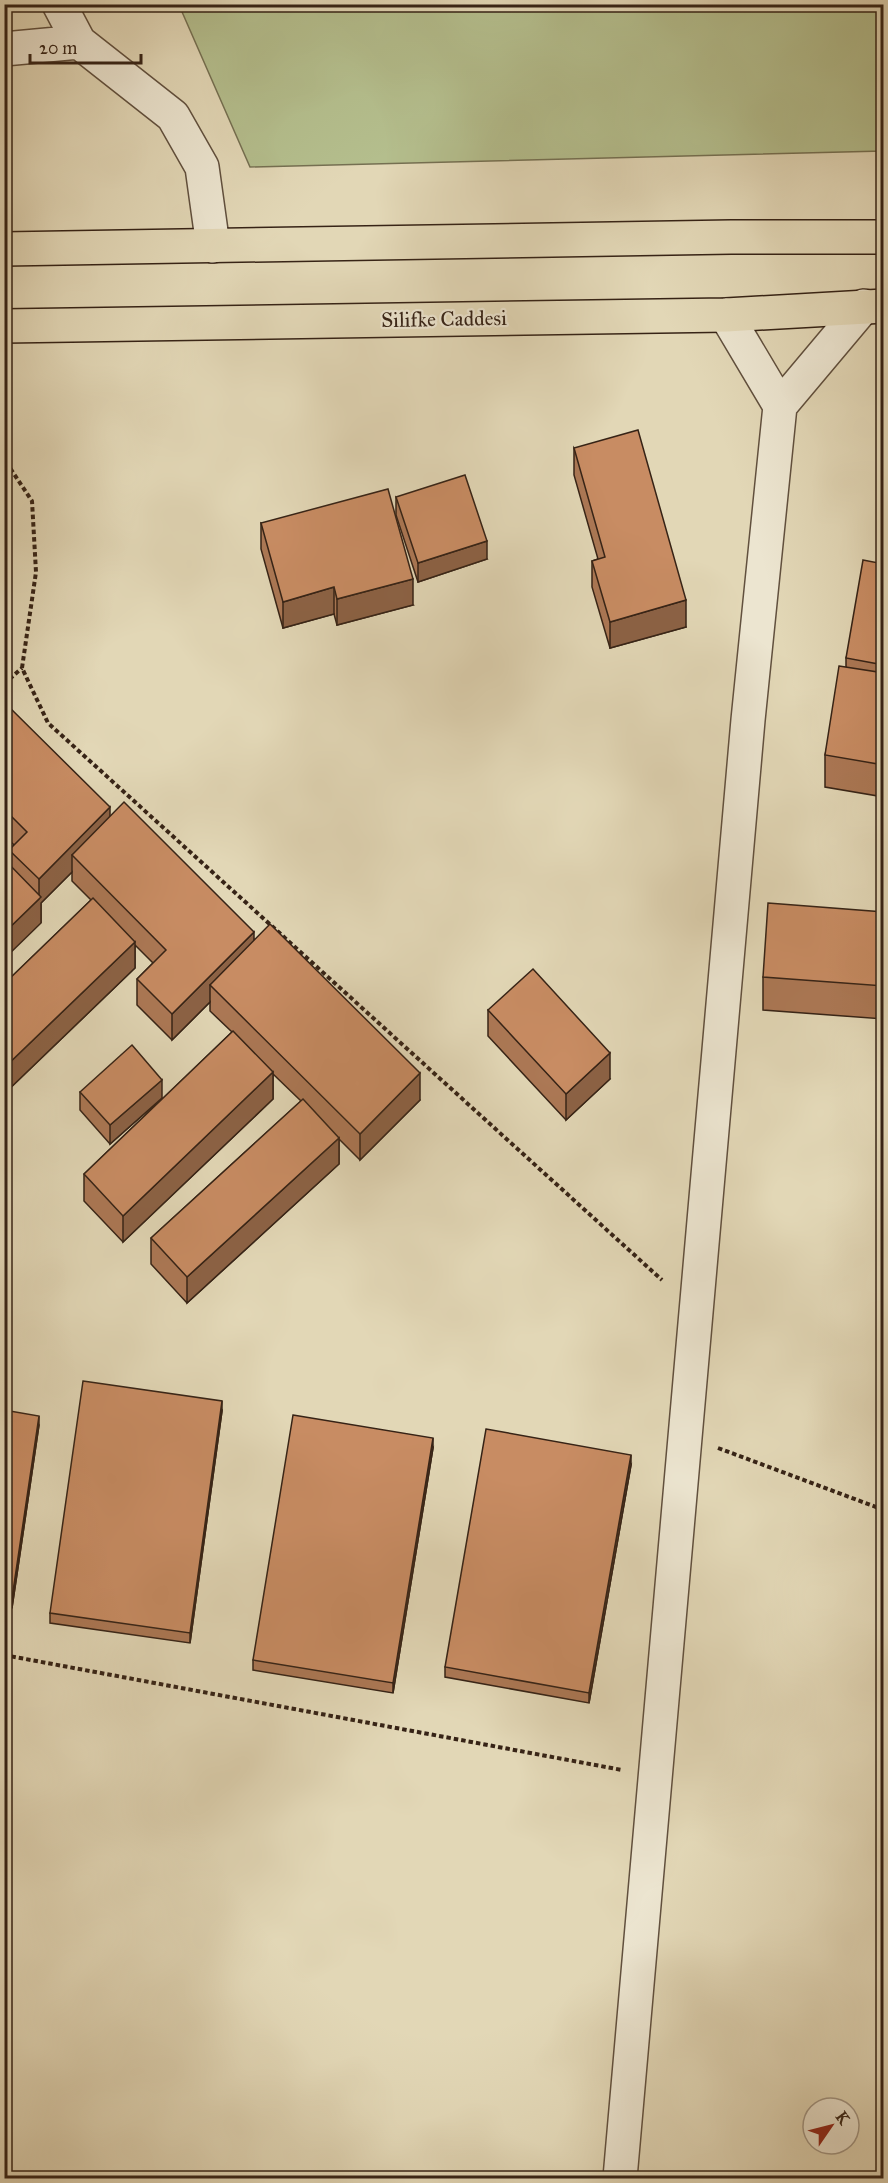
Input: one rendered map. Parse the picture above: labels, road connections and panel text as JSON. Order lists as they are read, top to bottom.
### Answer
{
  "streets": {
    "highway": ["Silifke Caddesi"]
  },
  "scale_bar": "20 m",
  "north": "top right"
}
